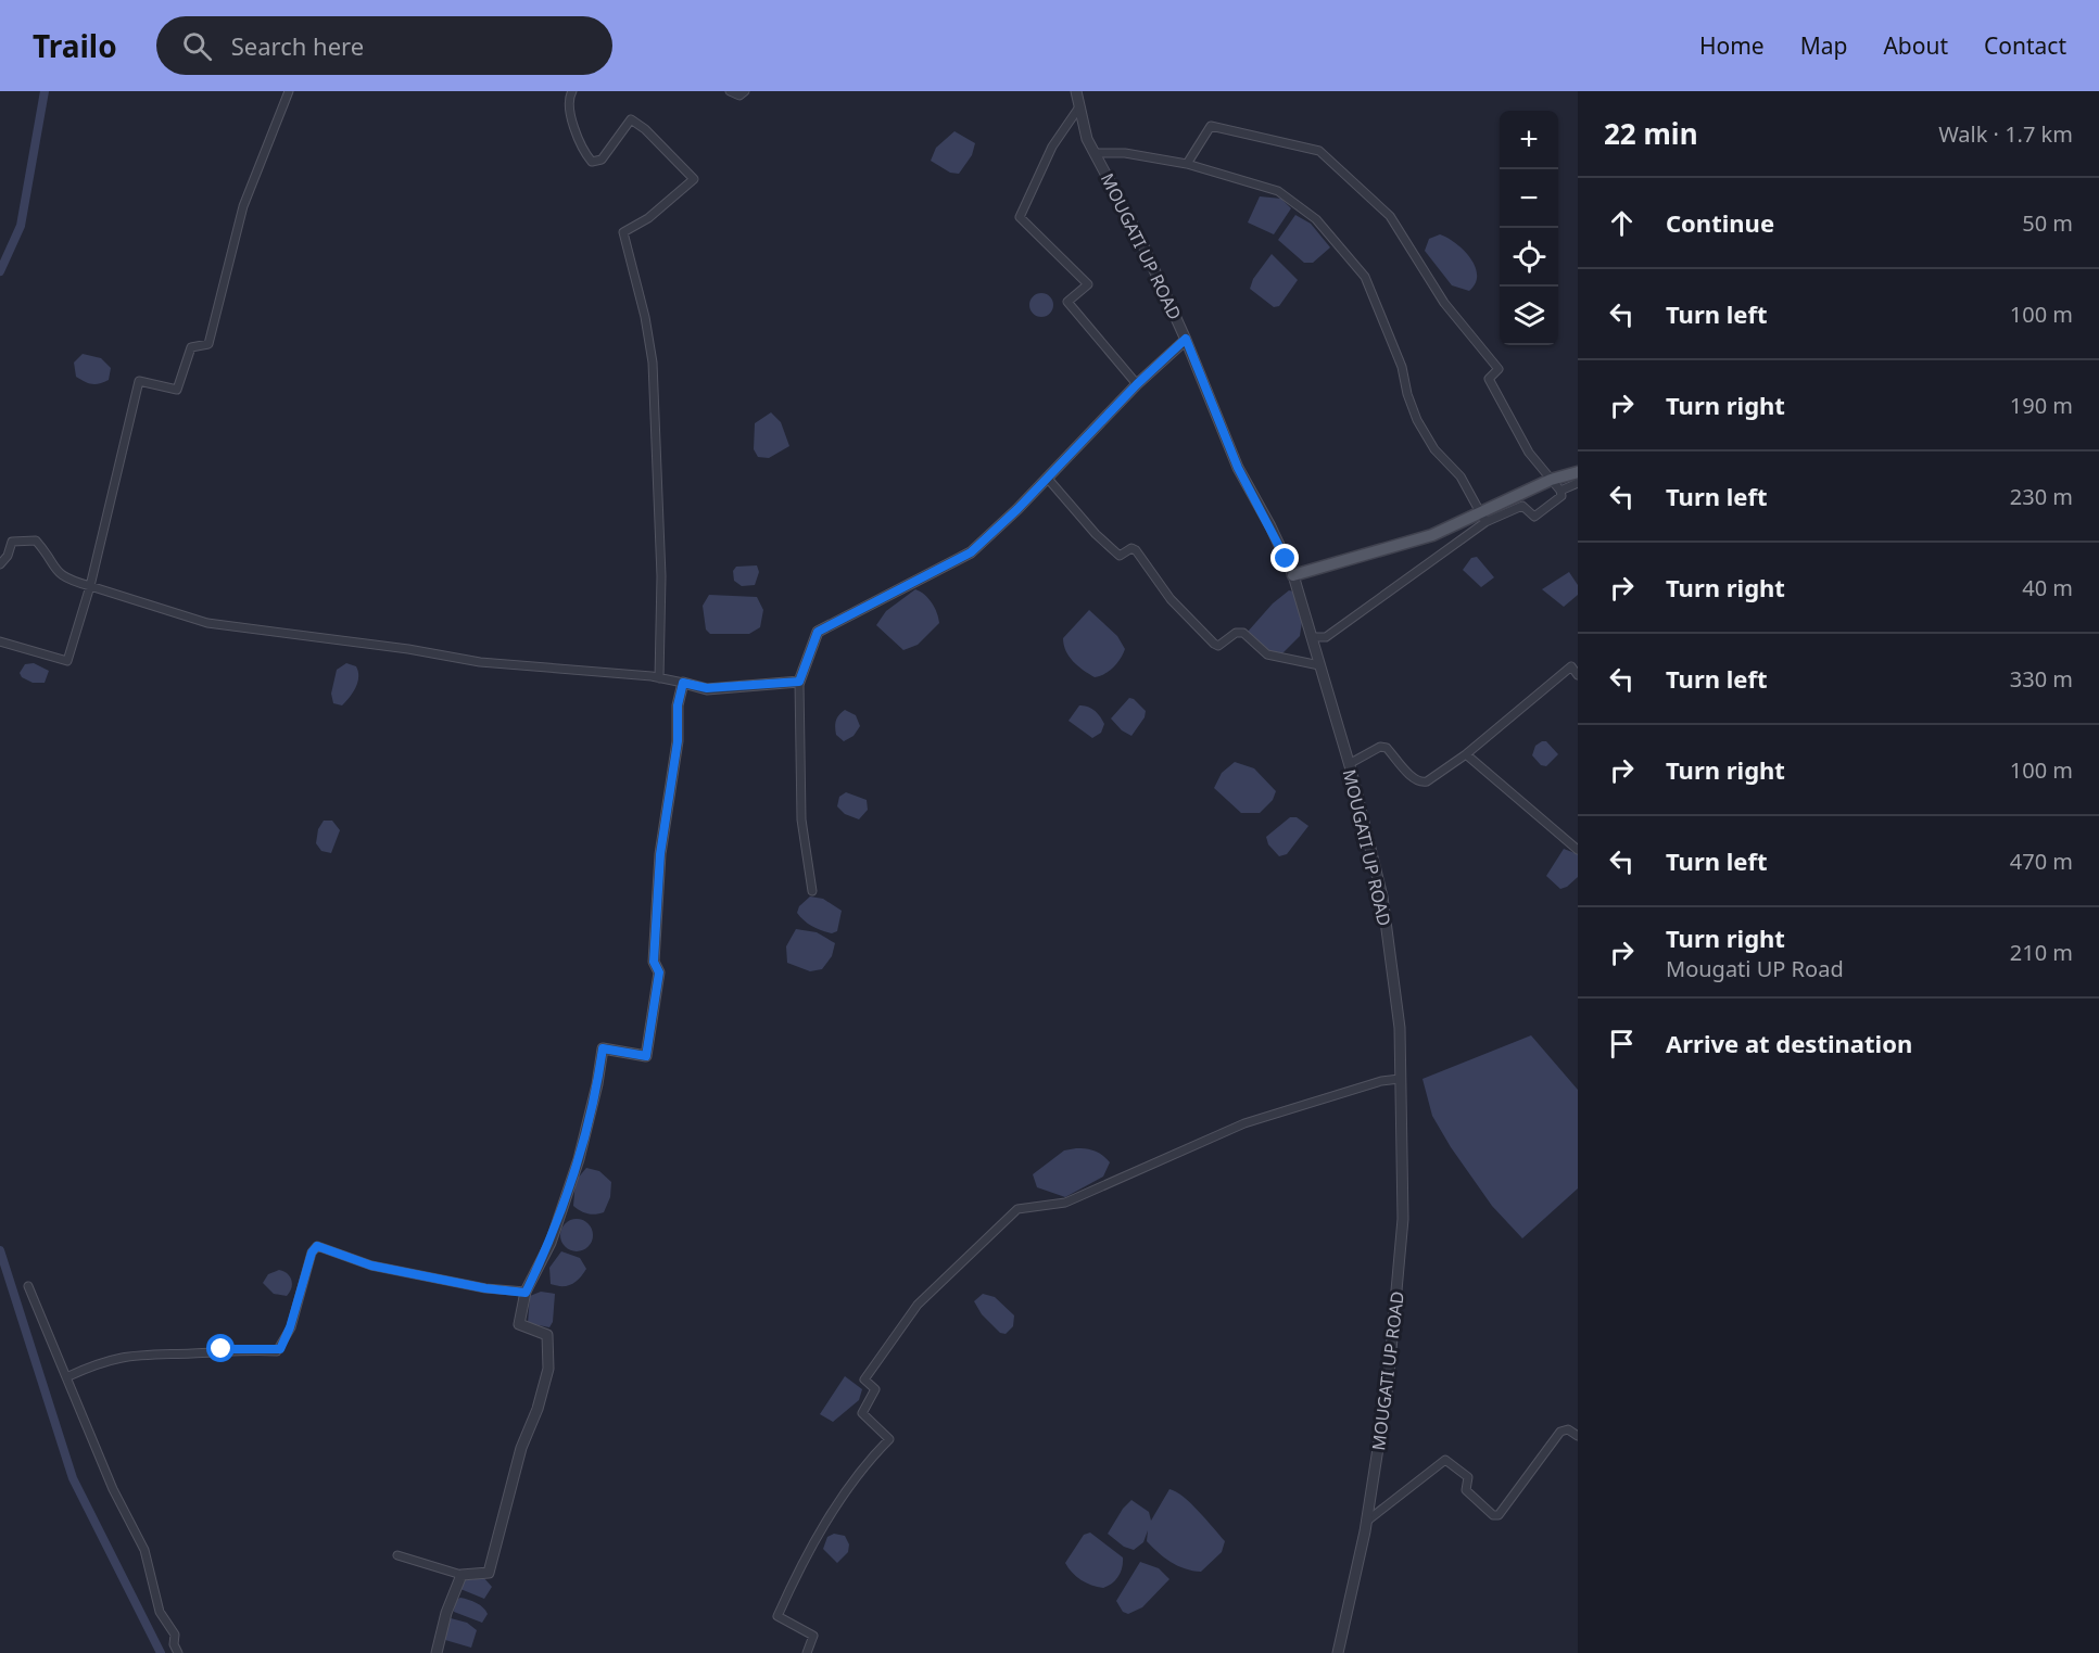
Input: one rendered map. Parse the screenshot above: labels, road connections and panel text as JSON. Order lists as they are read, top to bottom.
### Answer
{
  "streets": {
    "street": ["MOUGATI UP ROAD"]
  },
  "page": {
    "header": "Trailo",
    "search": "Search here",
    "nav": [
      "Home",
      "Map",
      "About",
      "Contact"
    ],
    "heading": ["22 min", "Walk · 1.7 km"],
    "map_buttons": ["+", "−"],
    "list": [
      ["Continue", "50 m"],
      ["Turn left", "100 m"],
      ["Turn right", "190 m"],
      ["Turn left", "230 m"],
      ["Turn right", "40 m"],
      ["Turn left", "330 m"],
      ["Turn right", "100 m"],
      ["Turn left", "470 m"],
      ["Turn right", "Mougati UP Road", "210 m"],
      "Arrive at destination"
    ]
  }
}
